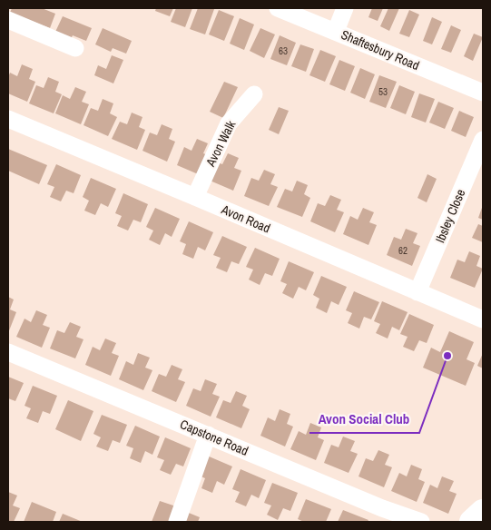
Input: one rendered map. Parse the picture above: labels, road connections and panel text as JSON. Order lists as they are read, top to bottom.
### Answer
{
  "streets": {
    "street": [
      "Shaftesbury Road",
      "Avon Walk",
      "Ibsley Close",
      "Avon Road",
      "Capstone Road"
    ]
  },
  "crossings": [
    ["Avon Walk", "Avon Road"],
    ["Ibsley Close", "Avon Road"]
  ],
  "places": ["Avon Social Club"],
  "house_numbers": ["63", "53", "62"]
}
